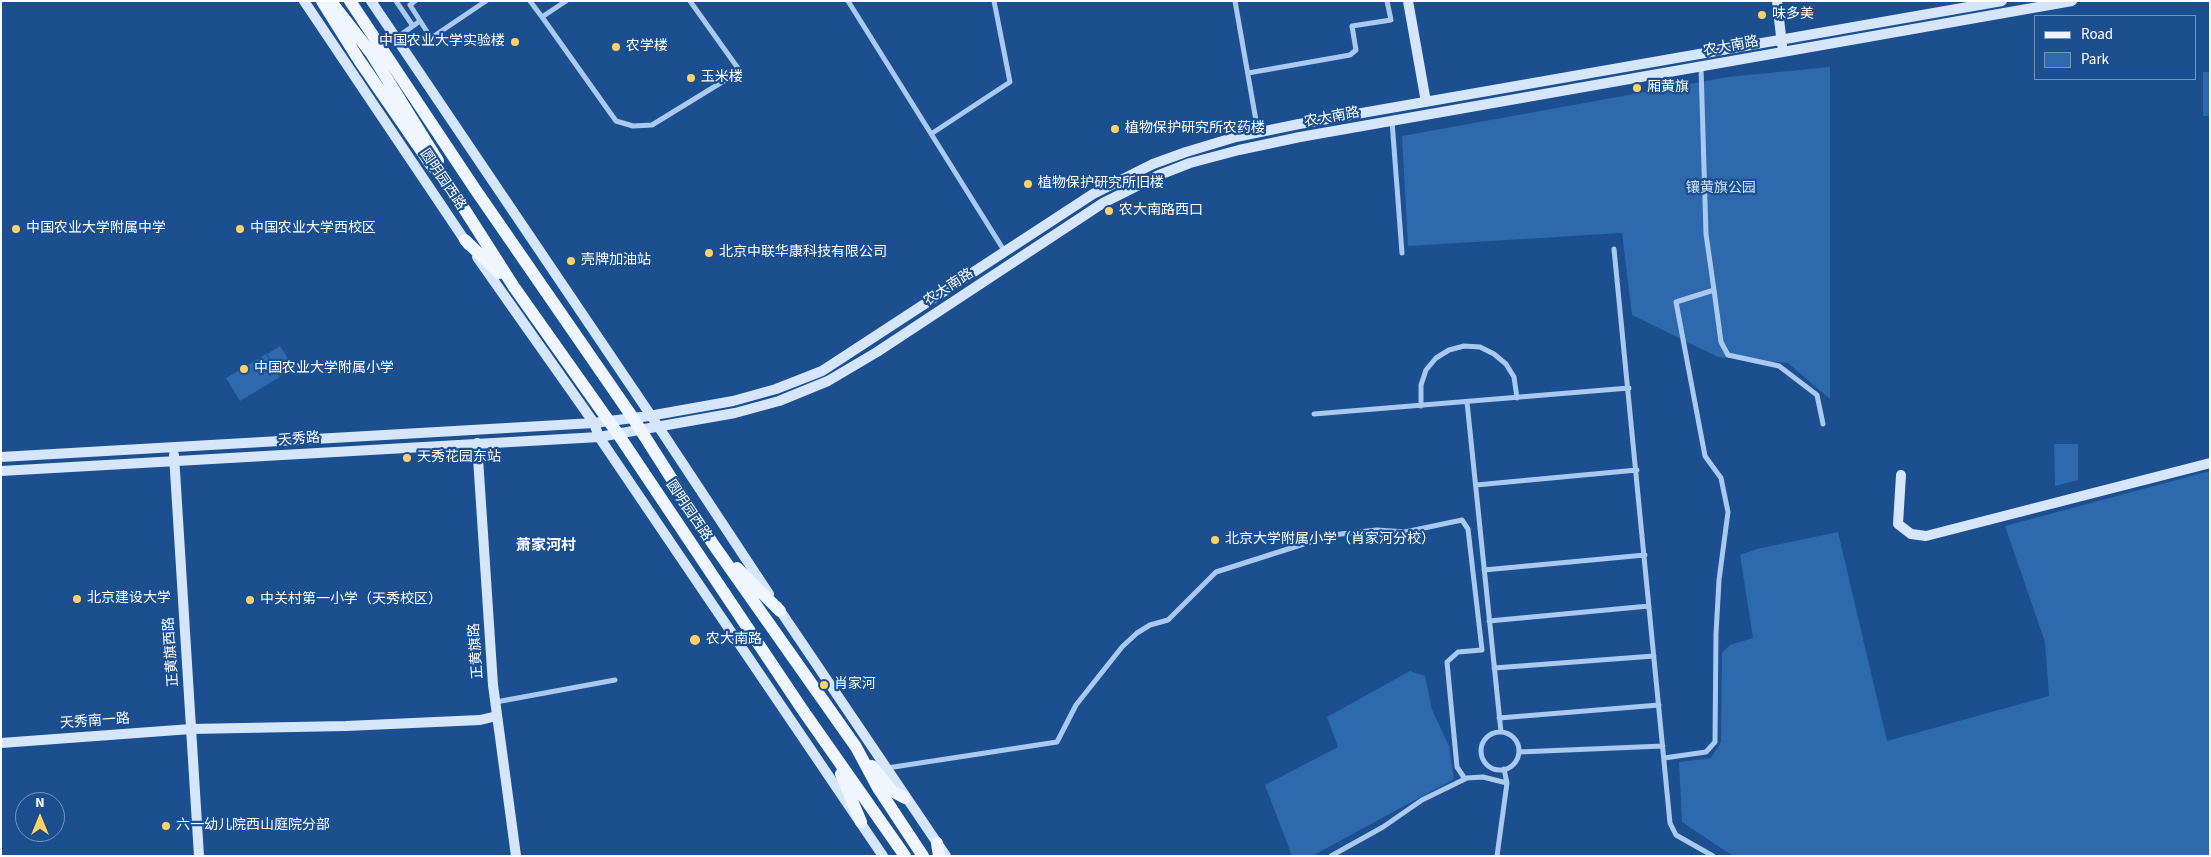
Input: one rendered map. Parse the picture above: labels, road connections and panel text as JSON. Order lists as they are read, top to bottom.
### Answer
{
  "streets": {
    "main road": ["圆明园西路"],
    "street": [
      "农大南路",
      "天秀路",
      "正黄旗路",
      "正黄旗西路",
      "天秀南一路"
    ]
  },
  "crossings": [
    ["农大南路", "圆明园西路"],
    ["农大南路", "天秀路"],
    ["圆明园西路", "天秀路"],
    ["天秀路", "正黄旗路"],
    ["天秀路", "正黄旗西路"],
    ["正黄旗路", "天秀南一路"],
    ["正黄旗西路", "天秀南一路"]
  ],
  "districts": ["萧家河村"],
  "parks": ["镶黄旗公园"],
  "places": [
    "味多美",
    "中国农业大学实验楼",
    "农学楼",
    "玉米楼",
    "厢黄旗",
    "植物保护研究所农药楼",
    "植物保护研究所旧楼",
    "农大南路西口",
    "中国农业大学附属中学",
    "中国农业大学西校区",
    "北京中联华康科技有限公司",
    "壳牌加油站",
    "中国农业大学附属小学",
    "天秀花园东站",
    "北京大学附属小学（肖家河分校）",
    "北京建设大学",
    "中关村第一小学（天秀校区）",
    "农大南路",
    "肖家河",
    "六一幼儿院西山庭院分部"
  ],
  "legend": ["Road", "Park"],
  "north": "top"
}
